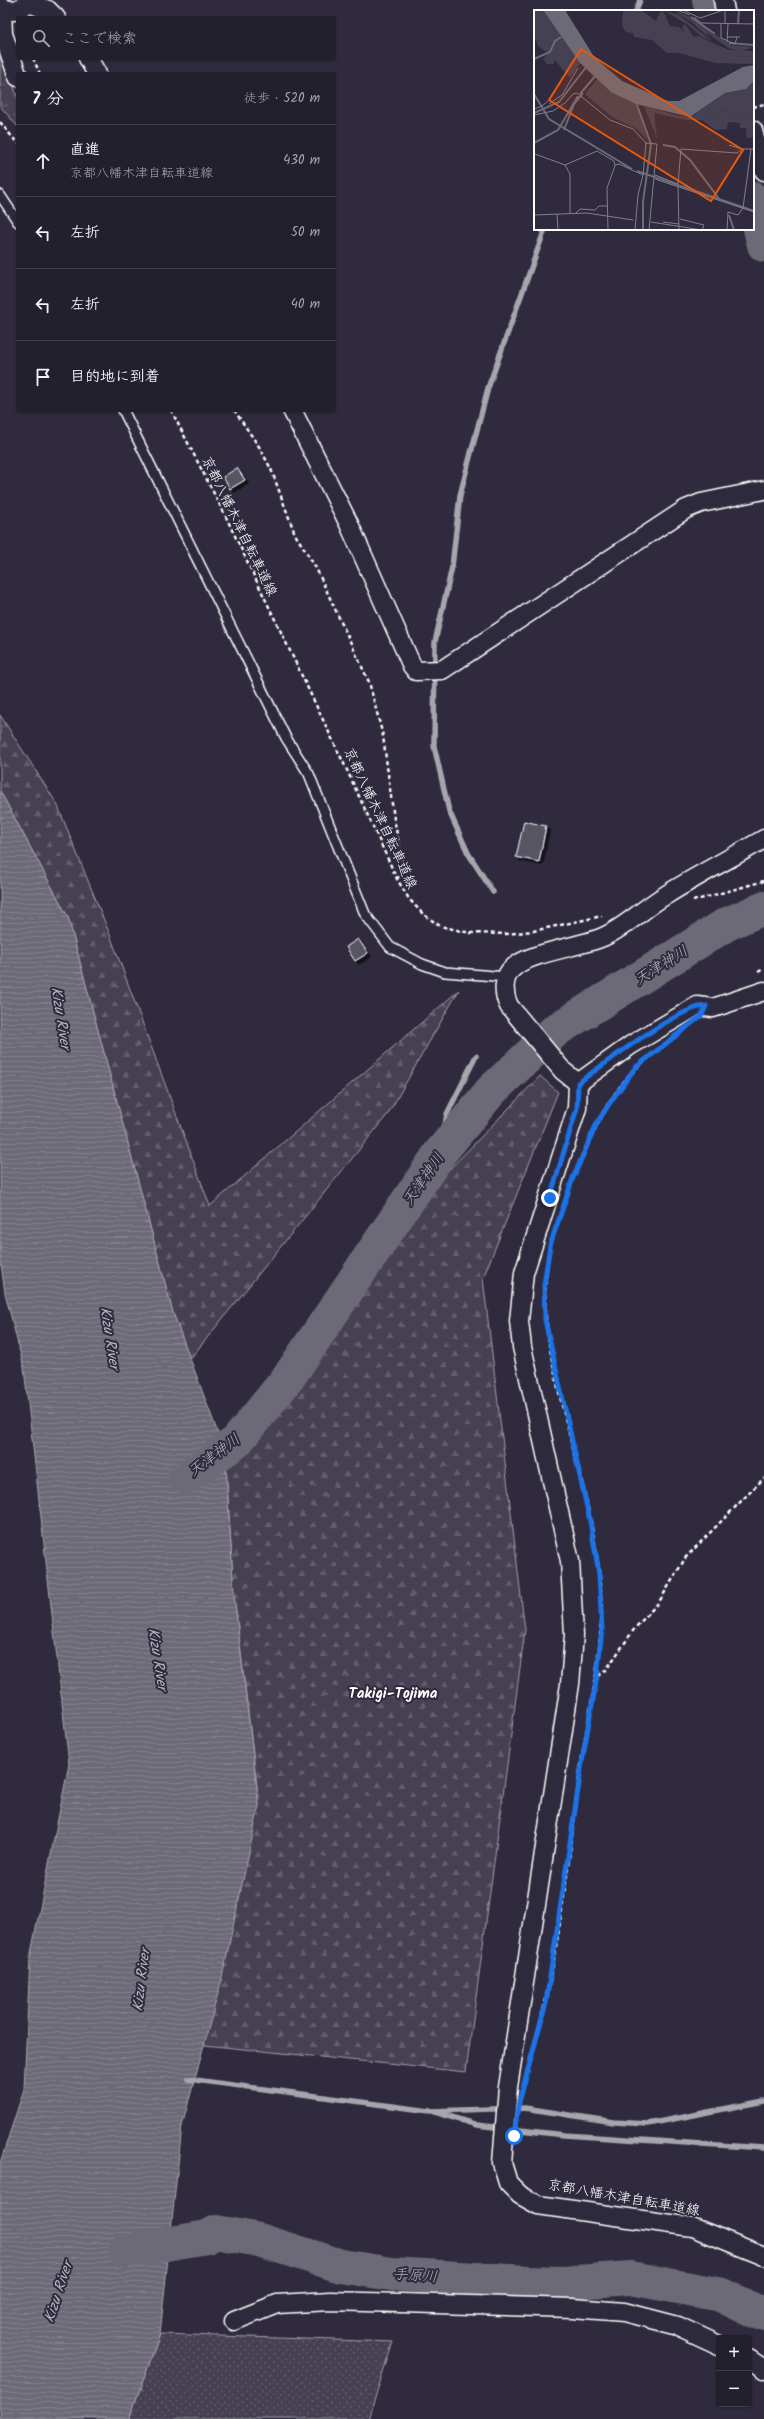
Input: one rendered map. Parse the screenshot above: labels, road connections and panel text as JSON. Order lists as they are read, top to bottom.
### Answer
{
  "streets": {
    "path": ["京都八幡木津自転車道線"]
  },
  "districts": ["Takigi-Tojima"],
  "water": ["天津神川", "Kizu River", "手原川"],
  "page": {
    "search": "ここで検索",
    "heading": ["7 分", "徒歩 · 520 m"],
    "list": [
      ["直進", "京都八幡木津自転車道線", "430 m"],
      ["左折", "50 m"],
      ["左折", "40 m"],
      "目的地に到着"
    ],
    "map_buttons": ["+", "−"]
  }
}
